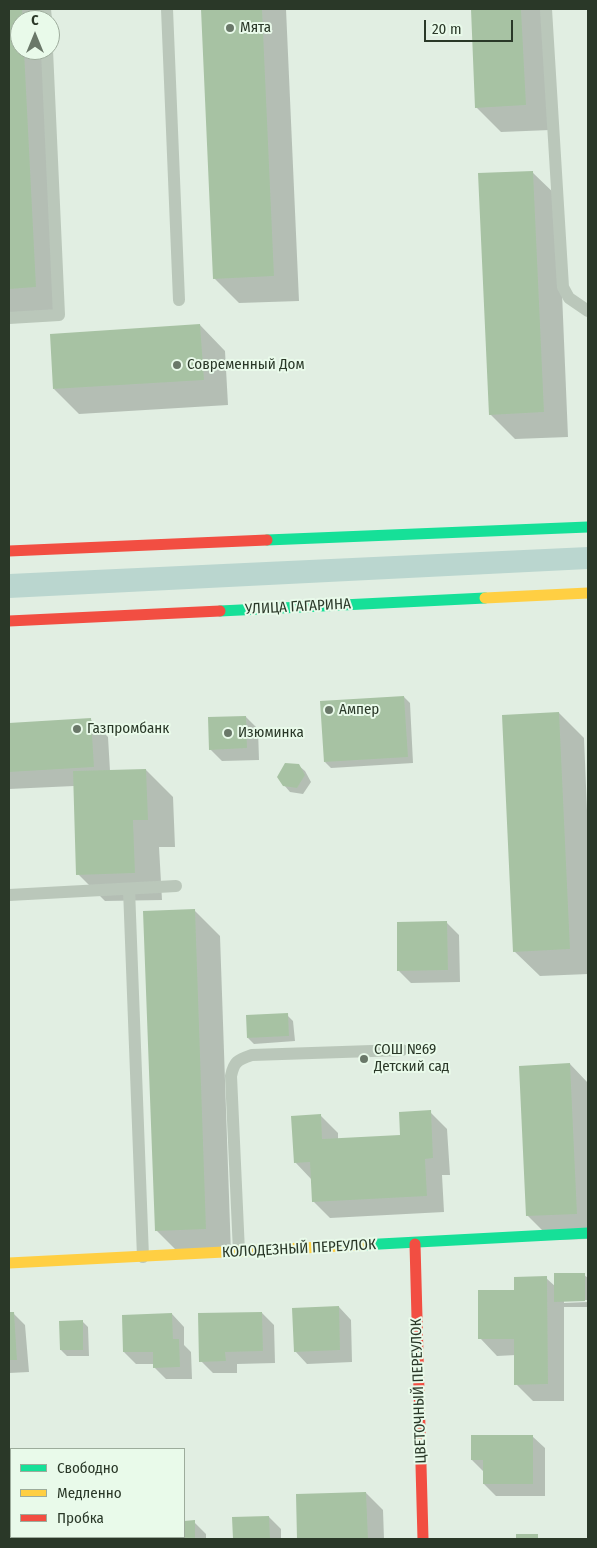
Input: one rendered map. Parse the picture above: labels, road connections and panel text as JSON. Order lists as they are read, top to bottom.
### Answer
{
  "streets": {
    "main road": ["УЛИЦА ГАГАРИНА", "КОЛОДЕЗНЫЙ ПЕРЕУЛОК", "ЦВЕТОЧНЫЙ ПЕРЕУЛОК"]
  },
  "crossings": [
    ["КОЛОДЕЗНЫЙ ПЕРЕУЛОК", "ЦВЕТОЧНЫЙ ПЕРЕУЛОК"]
  ],
  "places": [
    "Мята",
    "Современный Дом",
    "Ампер",
    "Газпромбанк",
    "Изюминка",
    "СОШ №69 Детский сад"
  ],
  "legend": ["Свободно", "Медленно", "Пробка"],
  "scale_bar": "20 m",
  "north": "top"
}
